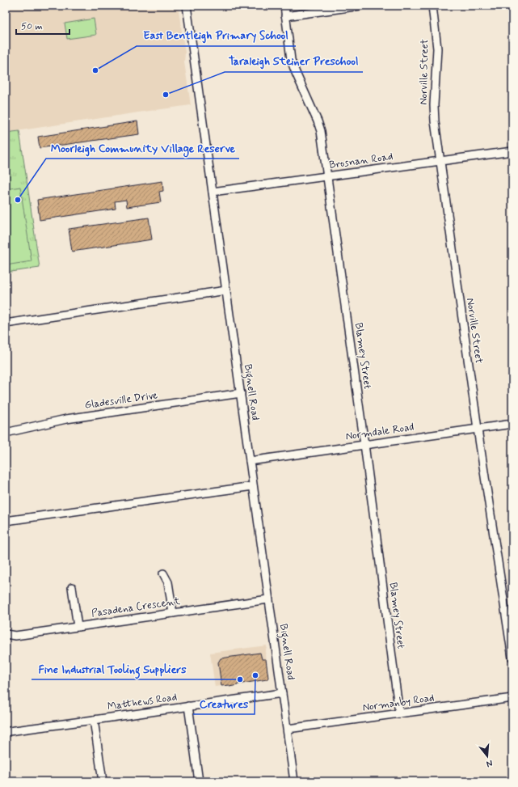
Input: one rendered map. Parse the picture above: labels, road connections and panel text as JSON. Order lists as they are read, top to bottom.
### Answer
{
  "streets": {
    "street": [
      "Norville Street",
      "Brosnan Road",
      "Blamey Street",
      "Bignell Road",
      "Gladesville Drive",
      "Normdale Road",
      "Pasadena Crescent",
      "Matthews Road",
      "Normanby Road"
    ]
  },
  "crossings": [
    ["Norville Street", "Brosnan Road"],
    ["Norville Street", "Normdale Road"],
    ["Brosnan Road", "Blamey Street"],
    ["Brosnan Road", "Bignell Road"],
    ["Blamey Street", "Normdale Road"],
    ["Blamey Street", "Normanby Road"],
    ["Bignell Road", "Gladesville Drive"],
    ["Bignell Road", "Normdale Road"],
    ["Bignell Road", "Pasadena Crescent"],
    ["Bignell Road", "Matthews Road"],
    ["Bignell Road", "Normanby Road"]
  ],
  "places": [
    "East Bentleigh Primary School",
    "Taraleigh Steiner Preschool",
    "Moorleigh Community Village Reserve",
    "Creatures",
    "Fine Industrial Tooling Suppliers"
  ],
  "scale_bar": "50 m",
  "north": "bottom"
}
